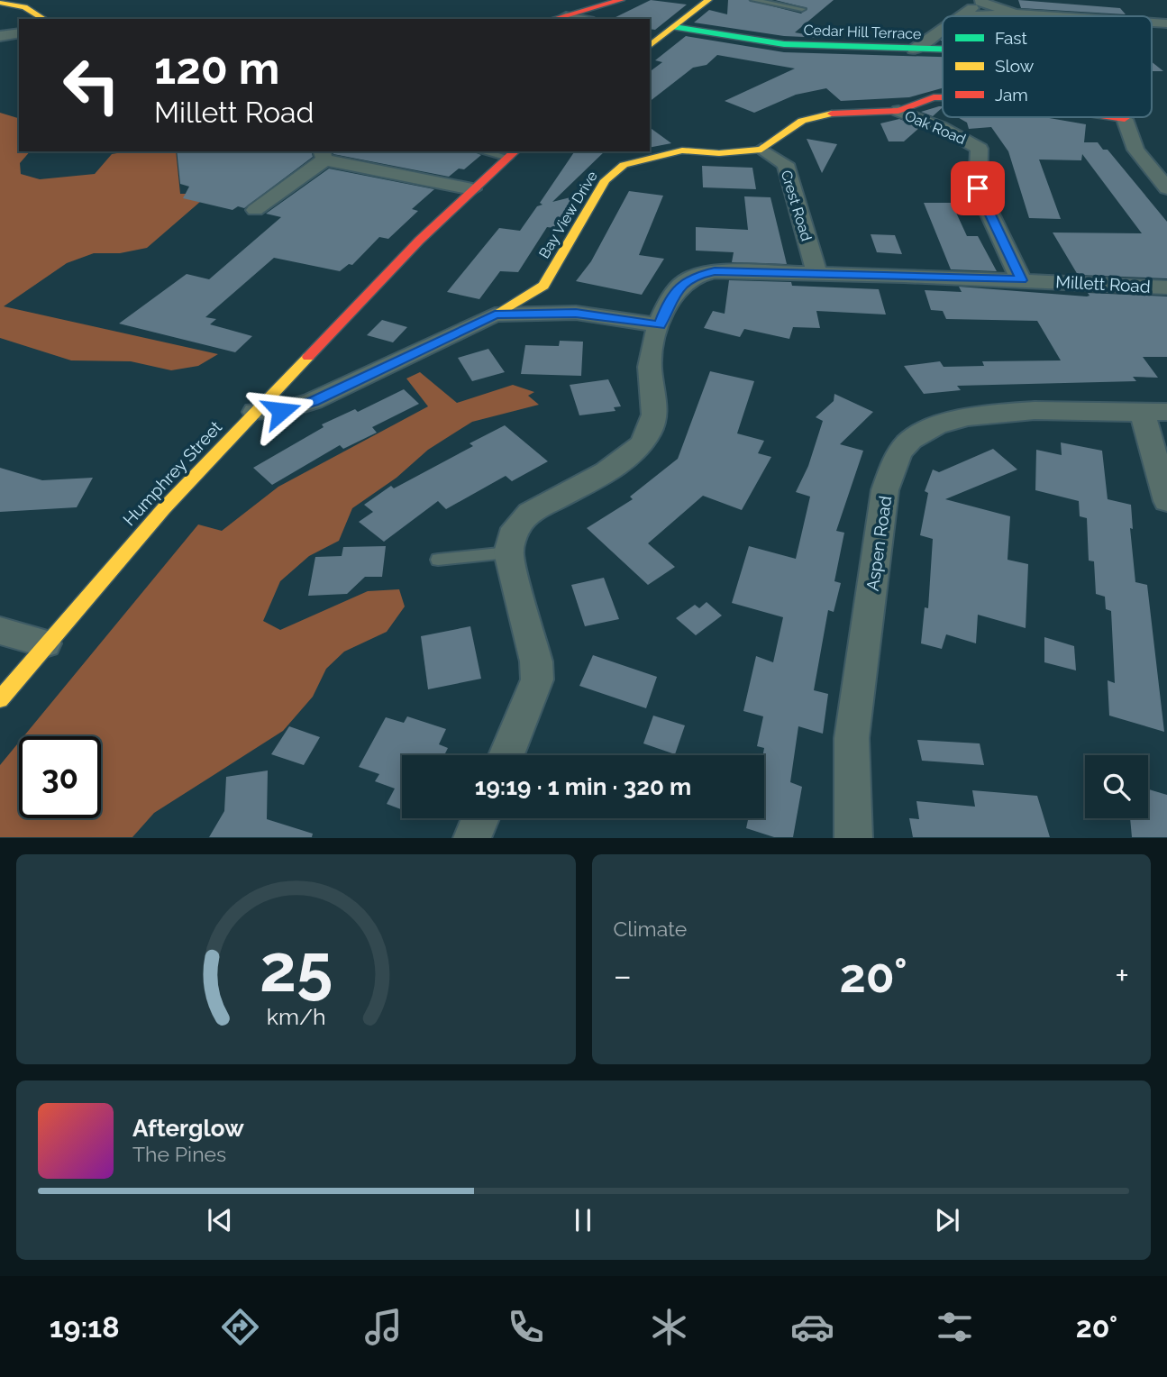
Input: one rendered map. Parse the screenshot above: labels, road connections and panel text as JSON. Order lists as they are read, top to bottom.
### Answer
{
  "streets": {
    "street": [
      "Cedar Hill Terrace",
      "Oak Road",
      "Crest Road",
      "Bay View Drive",
      "Millett Road",
      "Humphrey Street",
      "Aspen Road"
    ]
  },
  "crossings": [
    ["Oak Road", "Millett Road"],
    ["Crest Road", "Bay View Drive"],
    ["Crest Road", "Millett Road"]
  ],
  "legend": ["Fast", "Slow", "Jam"],
  "page": {
    "turn": ["120 m", "Millett Road"],
    "limit": "30",
    "trip": "19:19 · 1 min · 320 m",
    "tile": "Climate",
    "heat": ["−", "20°", "+"],
    "song": ["Afterglow", "The Pines"],
    "tabs": ["19:18", "20°"],
    "gauge": ["25", "km/h"]
  }
}
